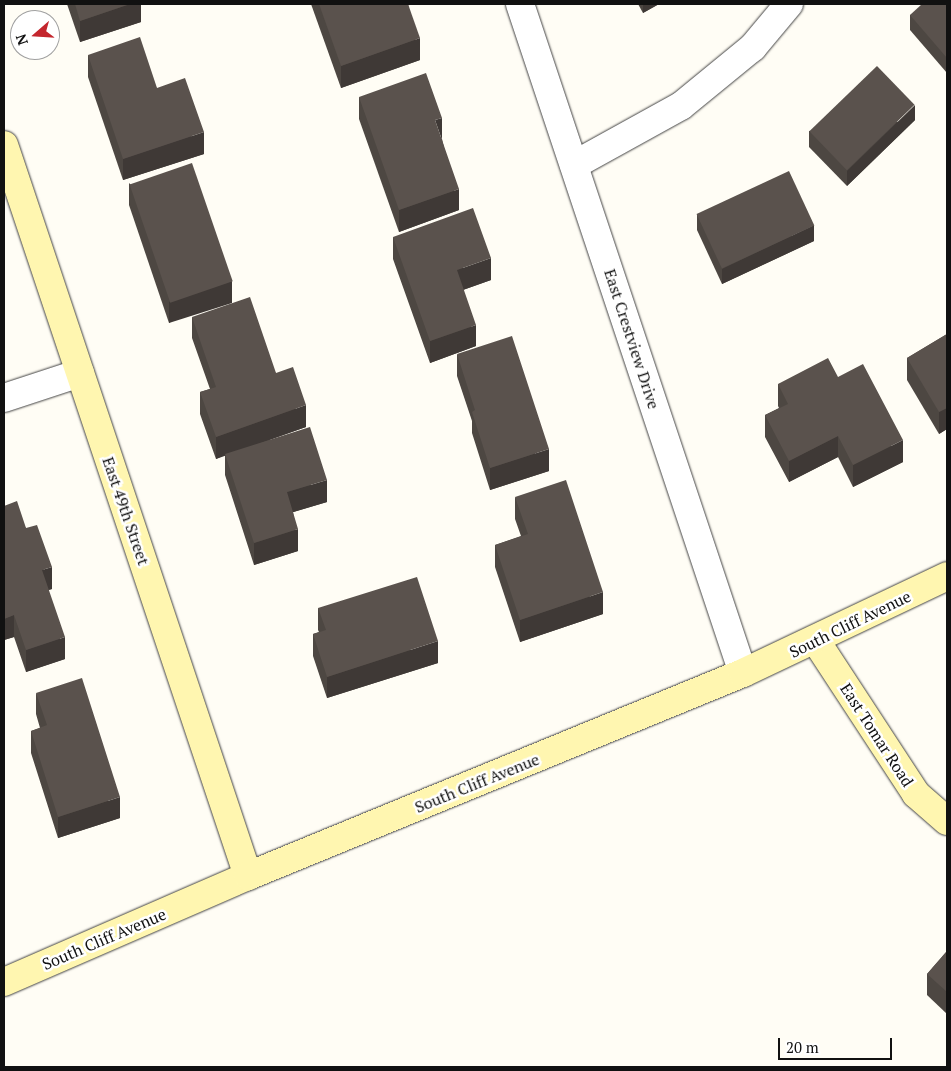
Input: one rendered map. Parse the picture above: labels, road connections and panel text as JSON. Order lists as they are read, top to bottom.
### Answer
{
  "streets": {
    "main road": ["East 49th Street", "South Cliff Avenue", "East Tomar Road"],
    "street": ["East Crestview Drive"]
  },
  "crossings": [
    ["East Crestview Drive", "South Cliff Avenue"],
    ["East 49th Street", "South Cliff Avenue"],
    ["South Cliff Avenue", "East Tomar Road"]
  ],
  "scale_bar": "20 m",
  "north": "left"
}
